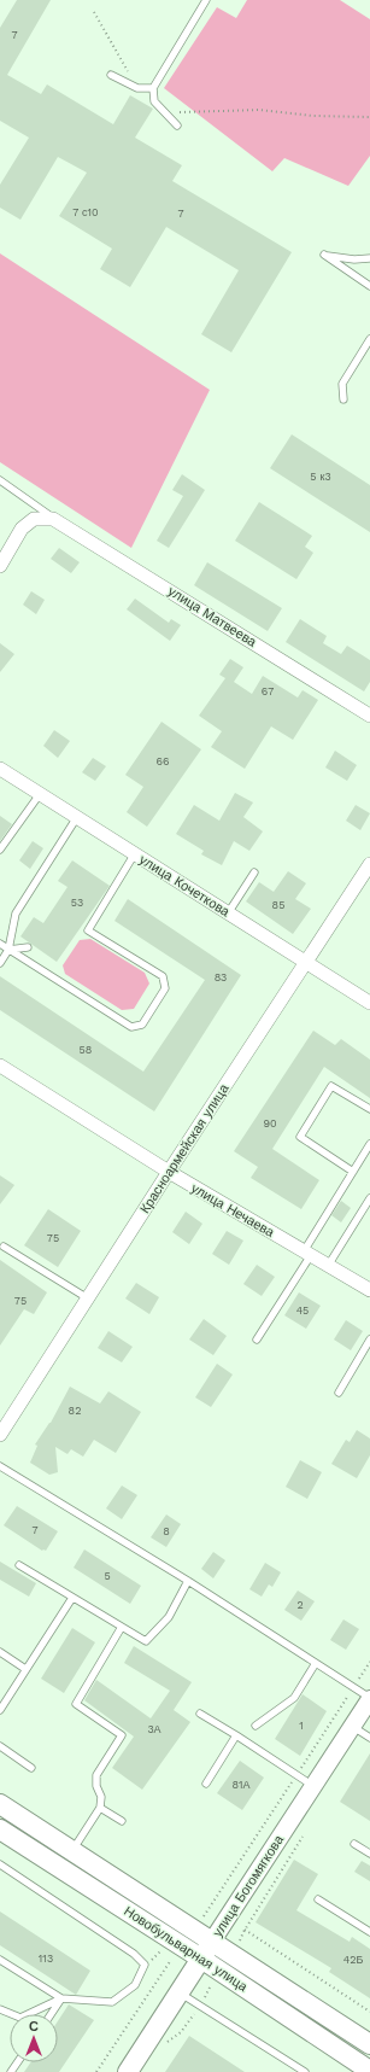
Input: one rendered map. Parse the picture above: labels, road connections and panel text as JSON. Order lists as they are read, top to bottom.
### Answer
{
  "streets": {
    "main road": ["улица Богомягкова", "Новобульварная улица"],
    "street": [
      "улица Матвеева",
      "улица Кочеткова",
      "Красноармейская улица",
      "улица Нечаева"
    ]
  },
  "crossings": [
    ["улица Кочеткова", "Красноармейская улица"],
    ["Красноармейская улица", "улица Нечаева"],
    ["улица Богомягкова", "Новобульварная улица"]
  ],
  "house_numbers": [
    "7",
    "7 с10",
    "7",
    "5 к3",
    "67",
    "66",
    "53",
    "85",
    "83",
    "58",
    "90",
    "75",
    "75",
    "45",
    "82",
    "7",
    "8",
    "5",
    "2",
    "1",
    "3А",
    "81А",
    "113",
    "42Б"
  ],
  "north": "top"
}
